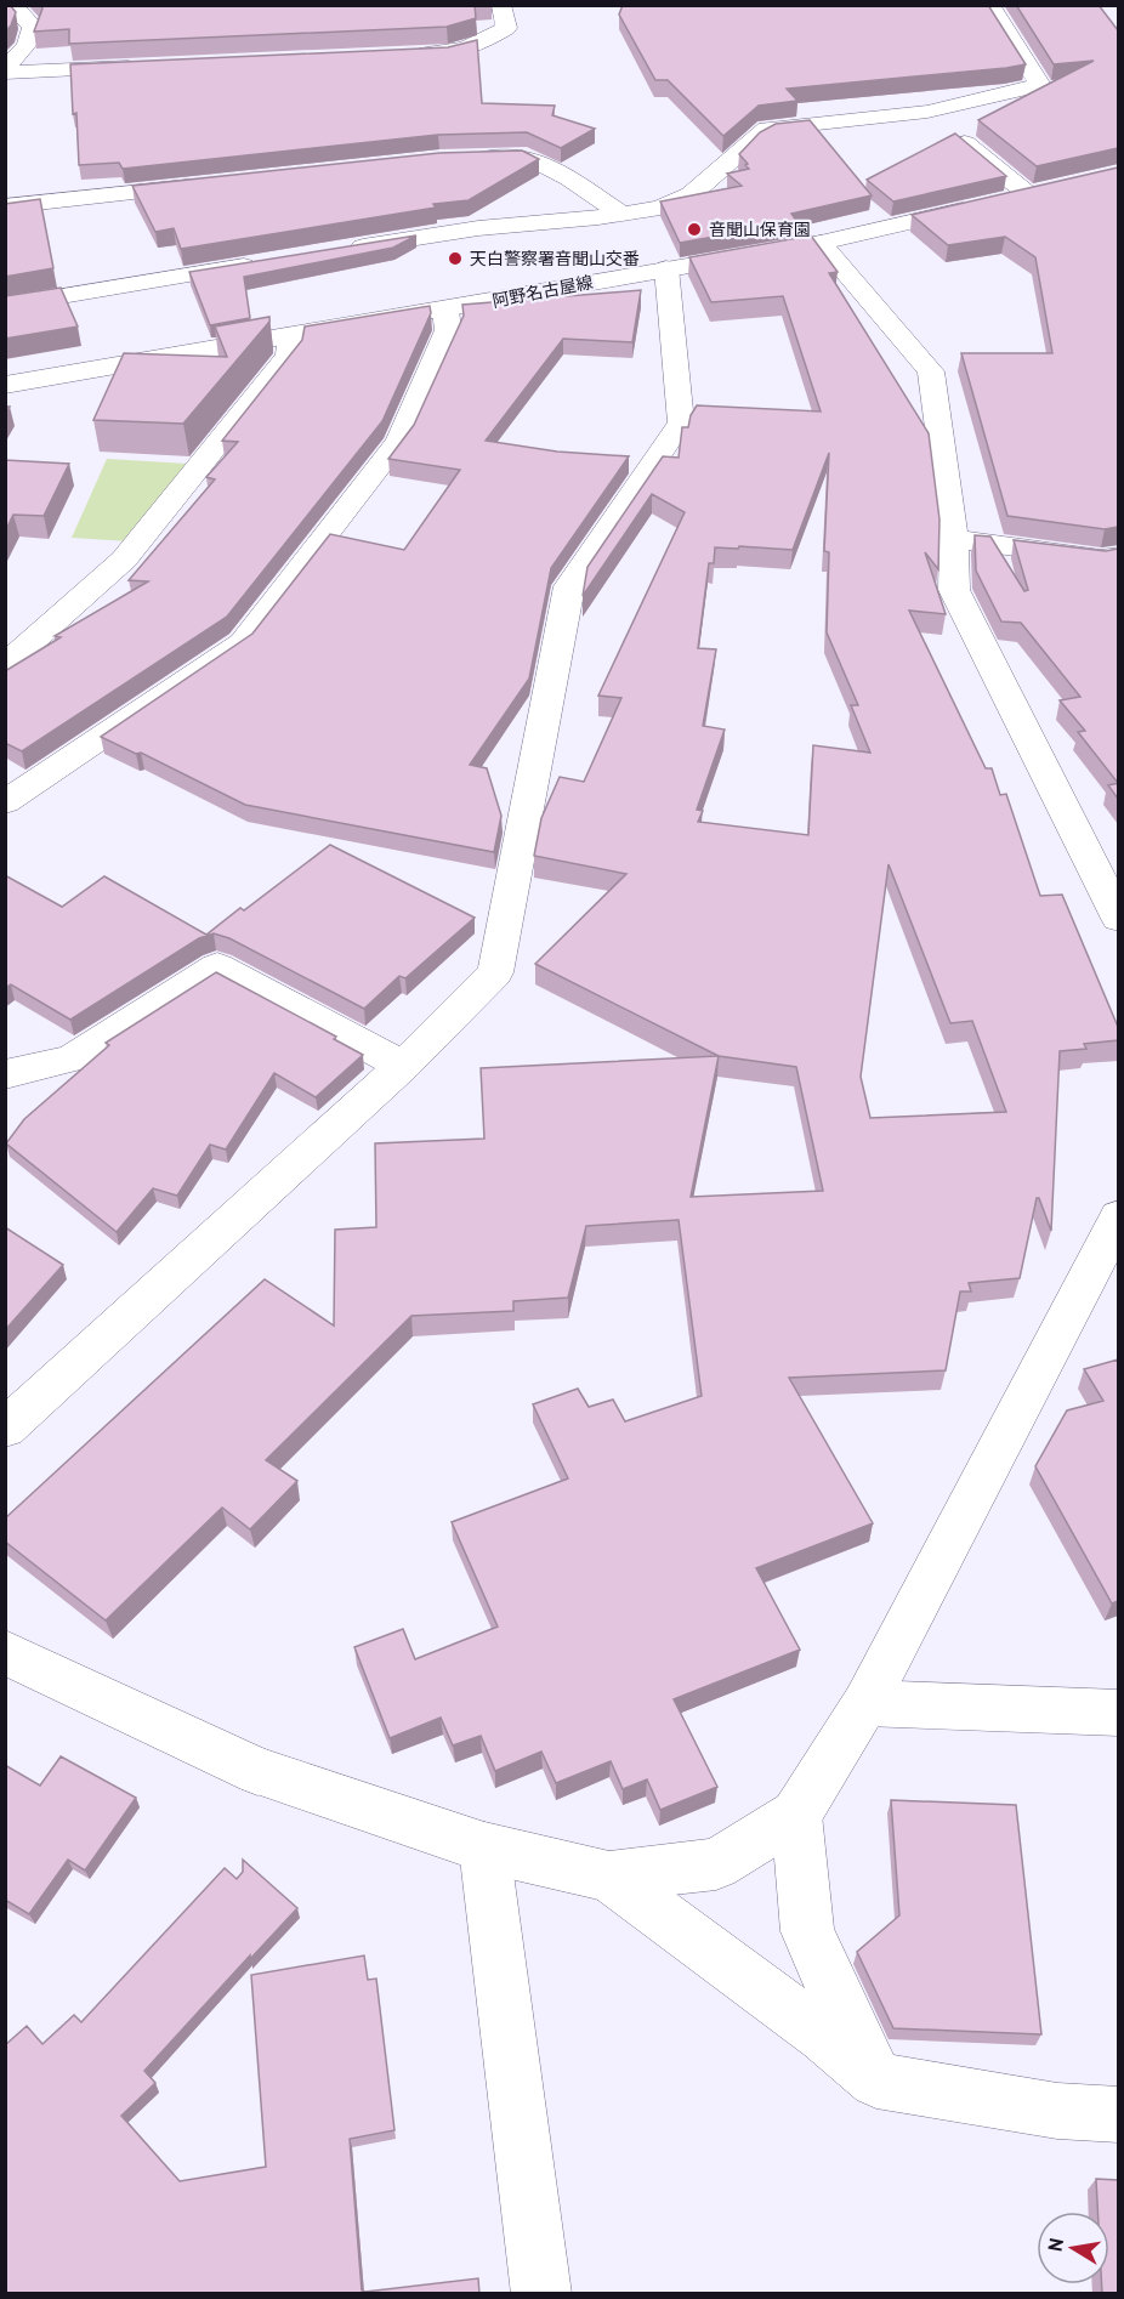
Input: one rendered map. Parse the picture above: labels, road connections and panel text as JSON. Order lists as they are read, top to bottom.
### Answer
{
  "streets": {
    "street": ["阿野名古屋線"]
  },
  "places": ["音聞山保育園", "天白警察署音聞山交番"],
  "north": "left"
}
